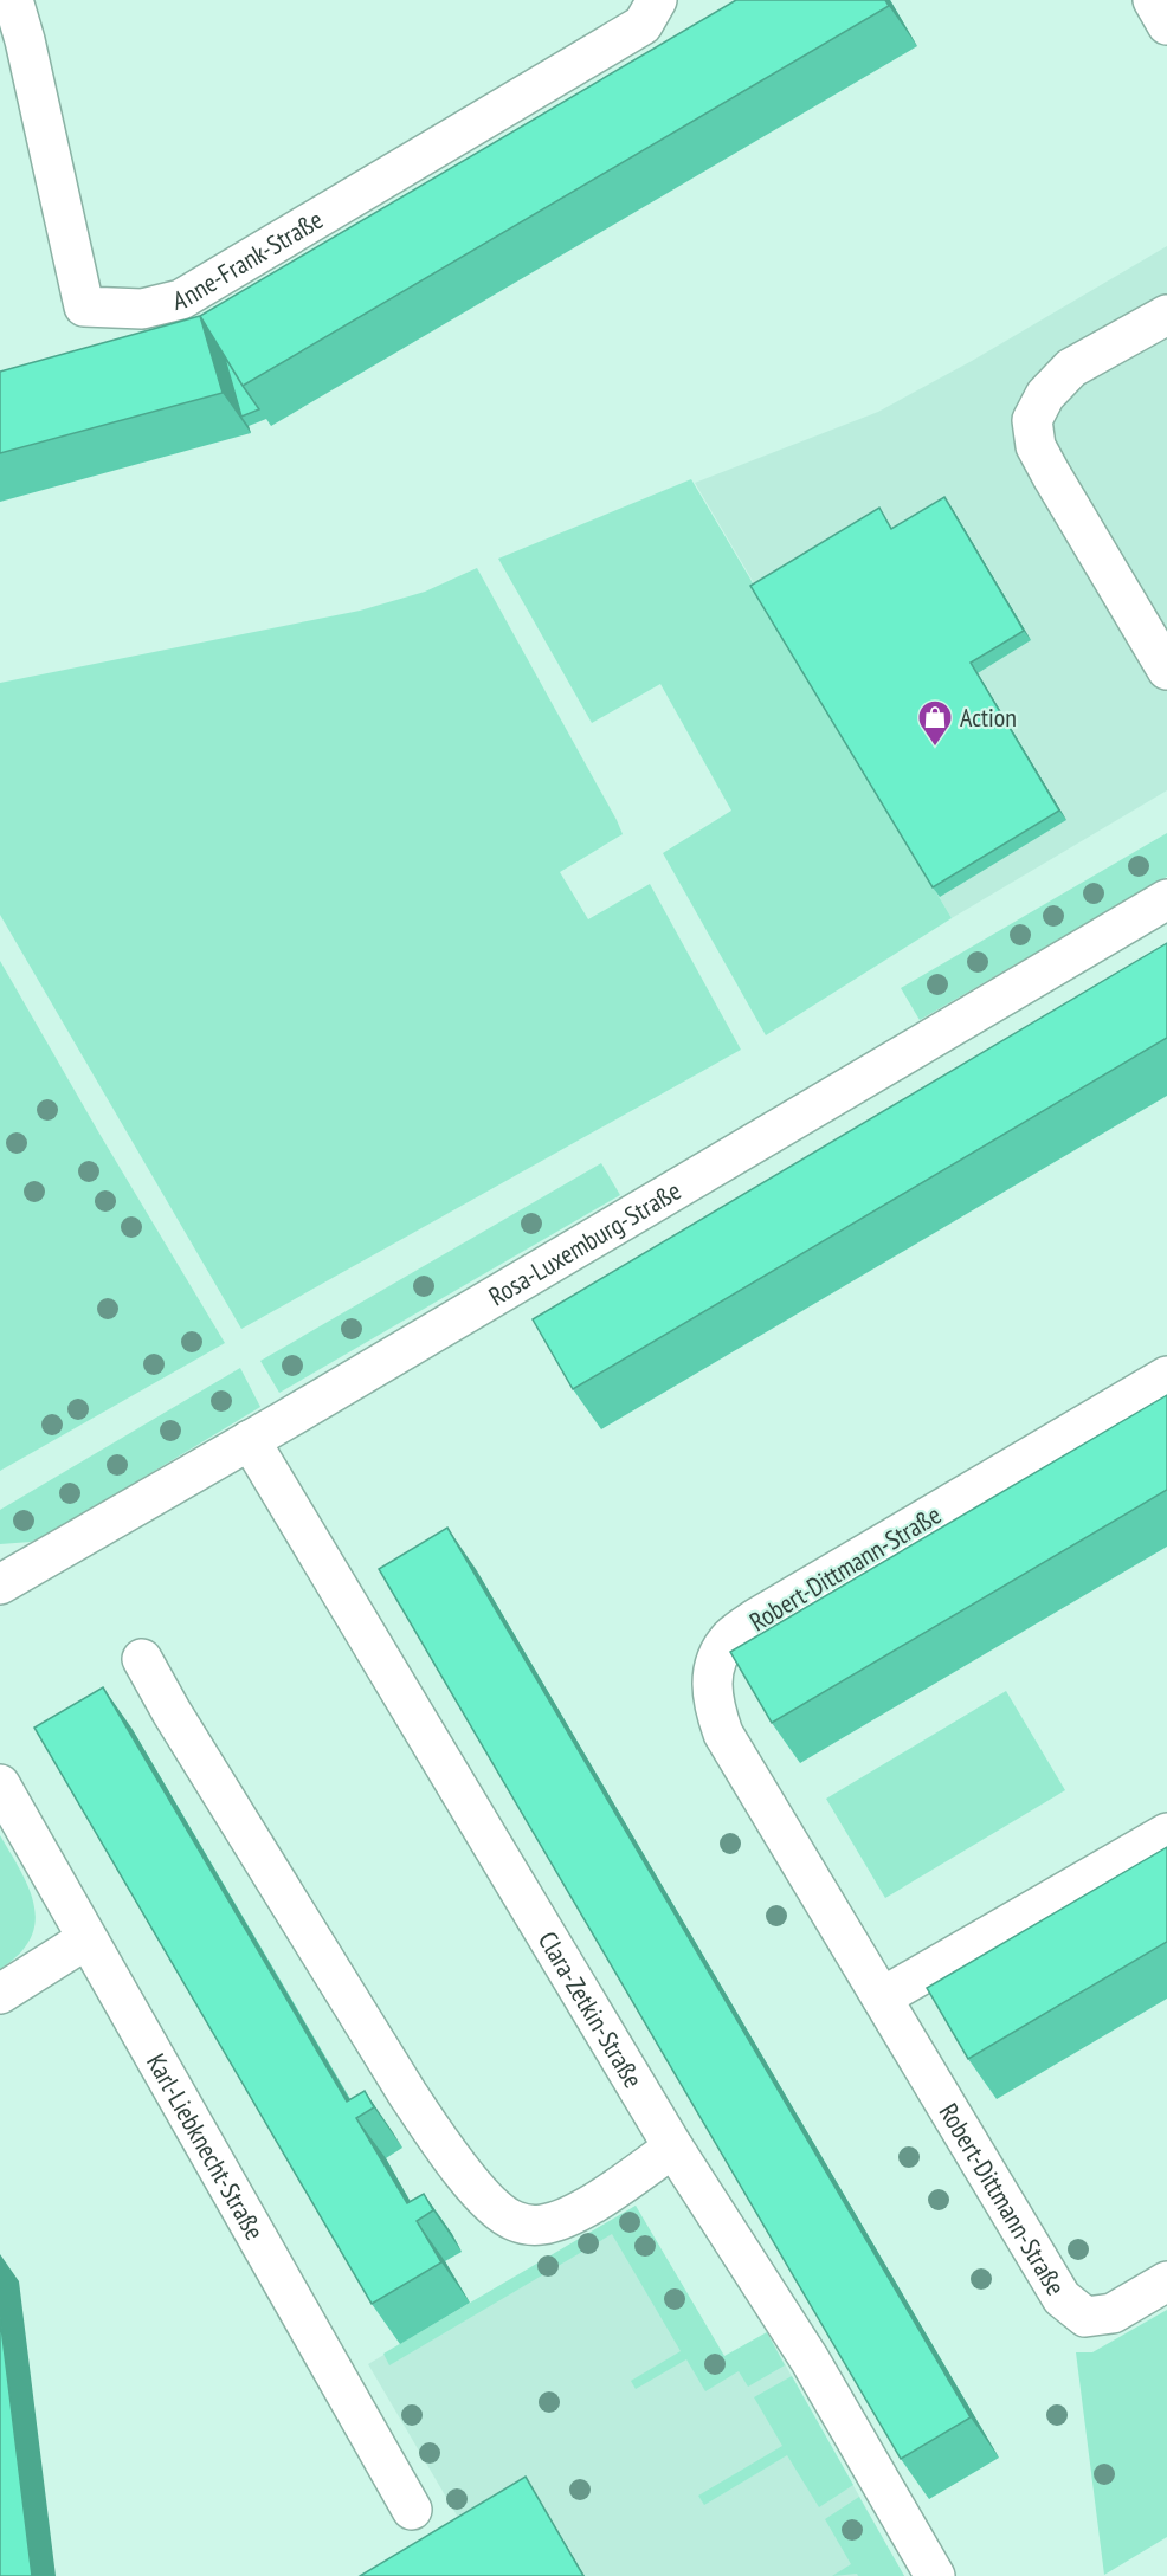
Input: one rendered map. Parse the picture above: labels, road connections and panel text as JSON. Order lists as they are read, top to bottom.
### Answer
{
  "streets": {
    "street": [
      "Anne-Frank-Straße",
      "Rosa-Luxemburg-Straße",
      "Robert-Dittmann-Straße",
      "Clara-Zetkin-Straße",
      "Karl-Liebknecht-Straße"
    ]
  },
  "crossings": [
    ["Rosa-Luxemburg-Straße", "Clara-Zetkin-Straße"]
  ],
  "places": {
    "shop": ["Action"]
  }
}
